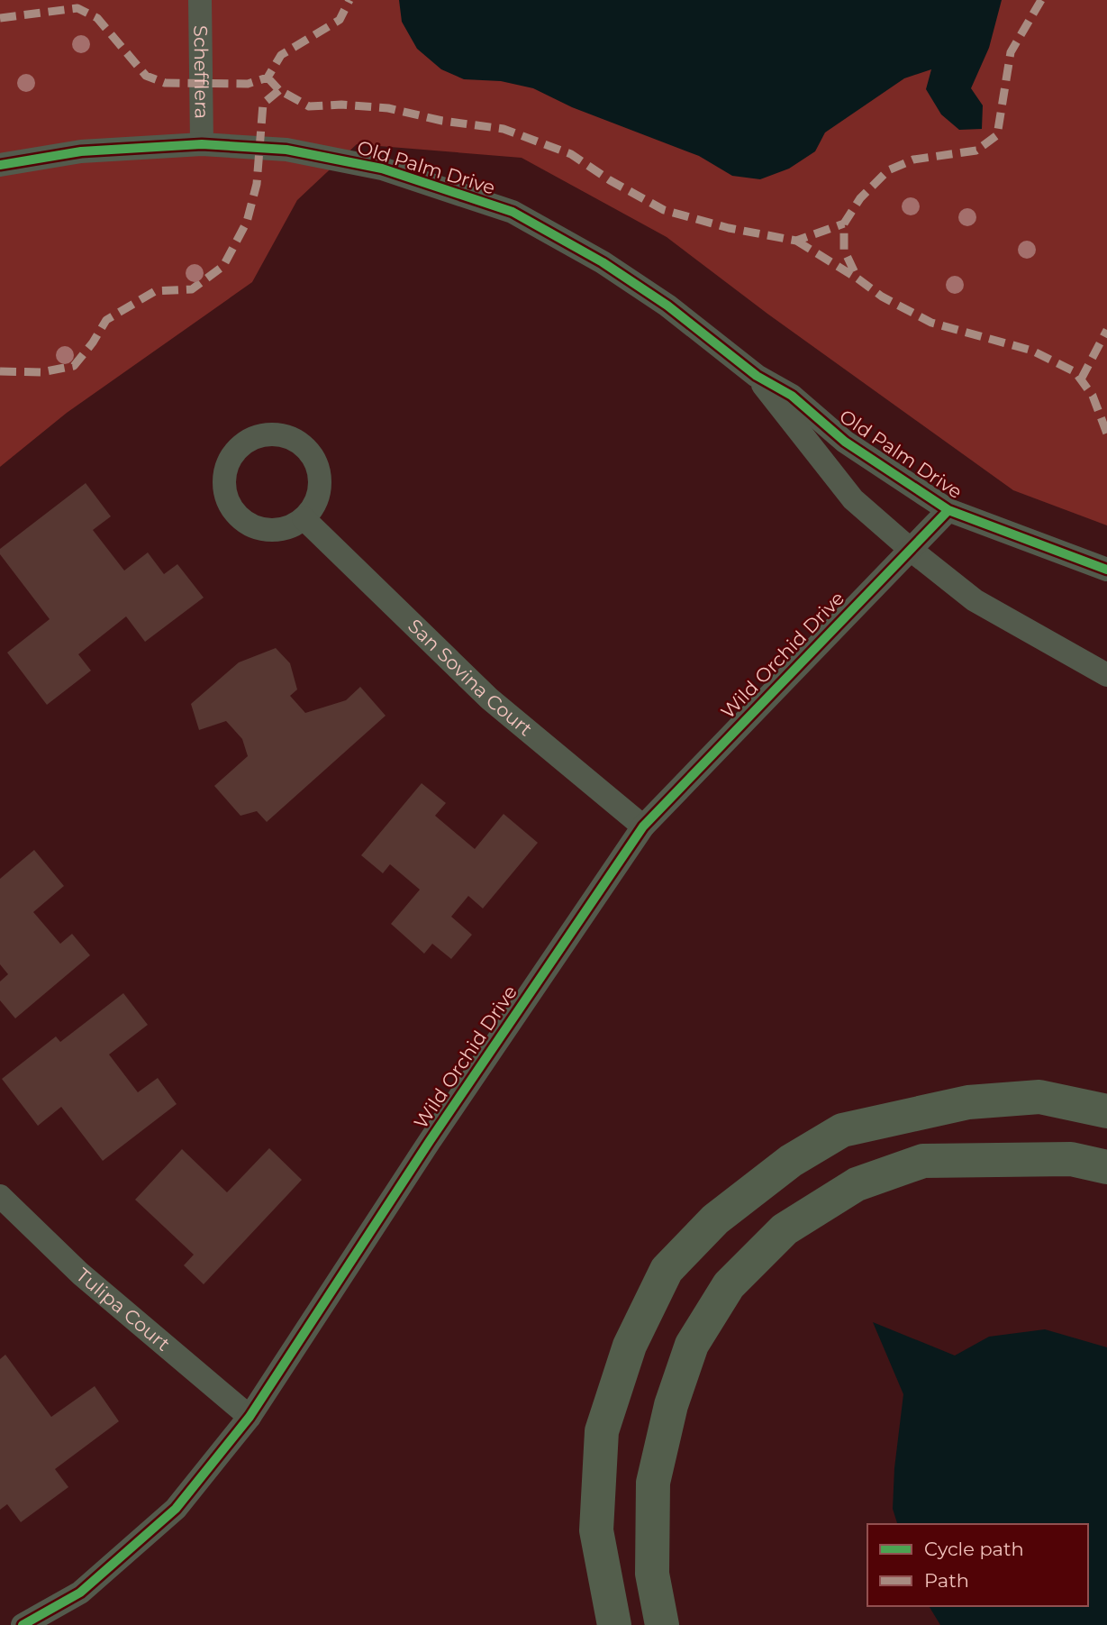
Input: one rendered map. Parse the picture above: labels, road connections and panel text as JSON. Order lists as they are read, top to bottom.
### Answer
{
  "streets": {
    "street": [
      "Schefflera",
      "Old Palm Drive",
      "Wild Orchid Drive",
      "San Sovina Court",
      "Tulipa Court"
    ]
  },
  "crossings": [
    ["Schefflera", "Old Palm Drive"],
    ["Old Palm Drive", "Wild Orchid Drive"],
    ["Wild Orchid Drive", "San Sovina Court"],
    ["Wild Orchid Drive", "Tulipa Court"]
  ],
  "legend": ["Cycle path", "Path"]
}
